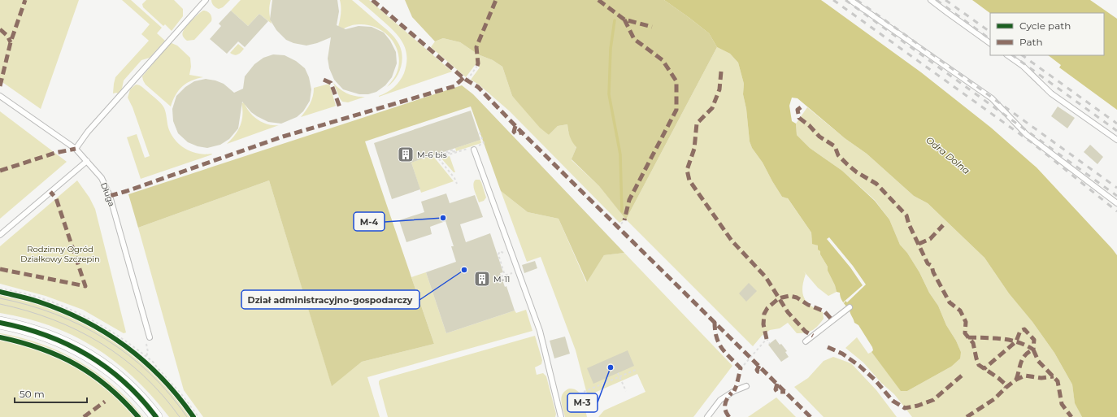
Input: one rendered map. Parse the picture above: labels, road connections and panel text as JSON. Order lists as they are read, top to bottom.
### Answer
{
  "streets": {
    "lane": ["Długa"]
  },
  "water": ["Odra Dolna"],
  "parks": ["Rodzinny Ogród Działkowy Szczepin"],
  "places": {
    "building": ["M-6 bis", "M-11"],
    "other": ["M-4", "Dział administracyjno-gospodarczy", "M-3"]
  },
  "legend": ["Cycle path", "Path"],
  "scale_bar": "50 m"
}
